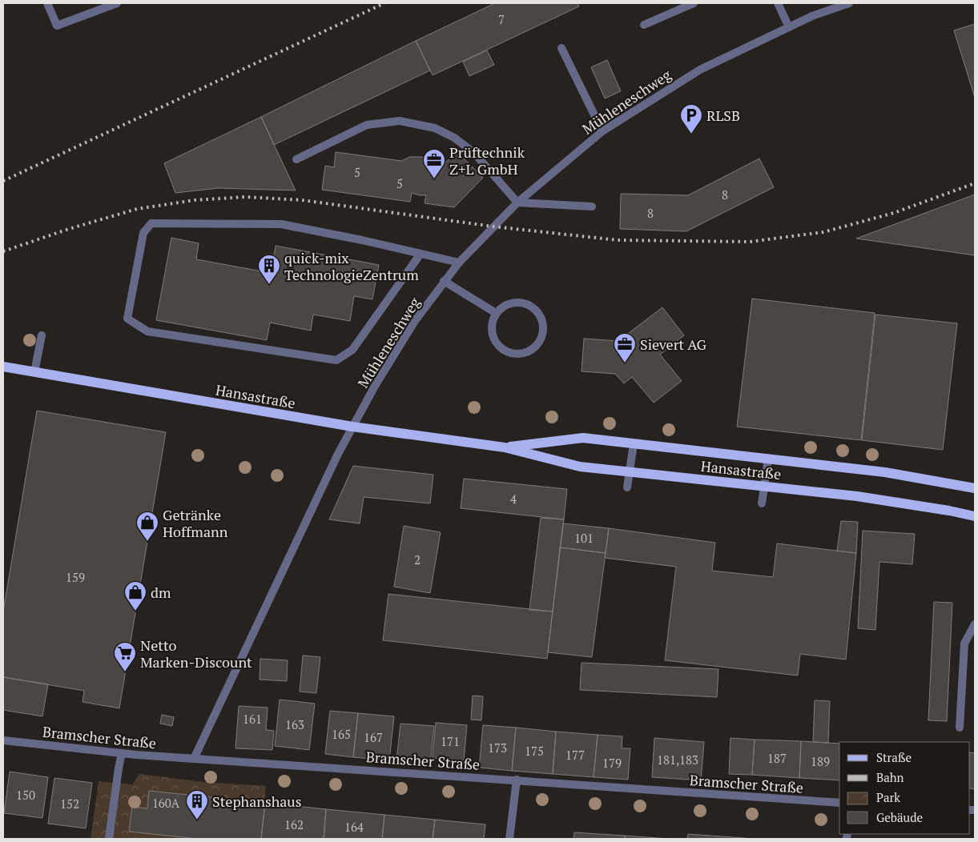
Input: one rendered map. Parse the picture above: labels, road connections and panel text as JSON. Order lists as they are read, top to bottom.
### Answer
{
  "streets": {
    "main road": ["Hansastraße"],
    "street": ["Mühleneschweg", "Bramscher Straße"]
  },
  "crossings": [
    ["Mühleneschweg", "Hansastraße"],
    ["Mühleneschweg", "Bramscher Straße"]
  ],
  "places": {
    "parking": ["RLSB"],
    "office": ["Prüftechnik Z+L GmbH", "Sievert AG"],
    "building": ["quick-mix TechnologieZentrum", "Stephanshaus"],
    "shop": ["Getränke Hoffmann", "dm"],
    "supermarket": ["Netto Marken-Discount"]
  },
  "house_numbers": [
    "7",
    "5",
    "5",
    "8",
    "8",
    "4",
    "101",
    "2",
    "159",
    "161",
    "163",
    "165",
    "167",
    "171",
    "173",
    "175",
    "177",
    "187",
    "181,183",
    "189",
    "179",
    "150",
    "160A",
    "152",
    "162",
    "164"
  ],
  "legend": [
    "Straße",
    "Bahn",
    "Park",
    "Gebäude"
  ]
}
